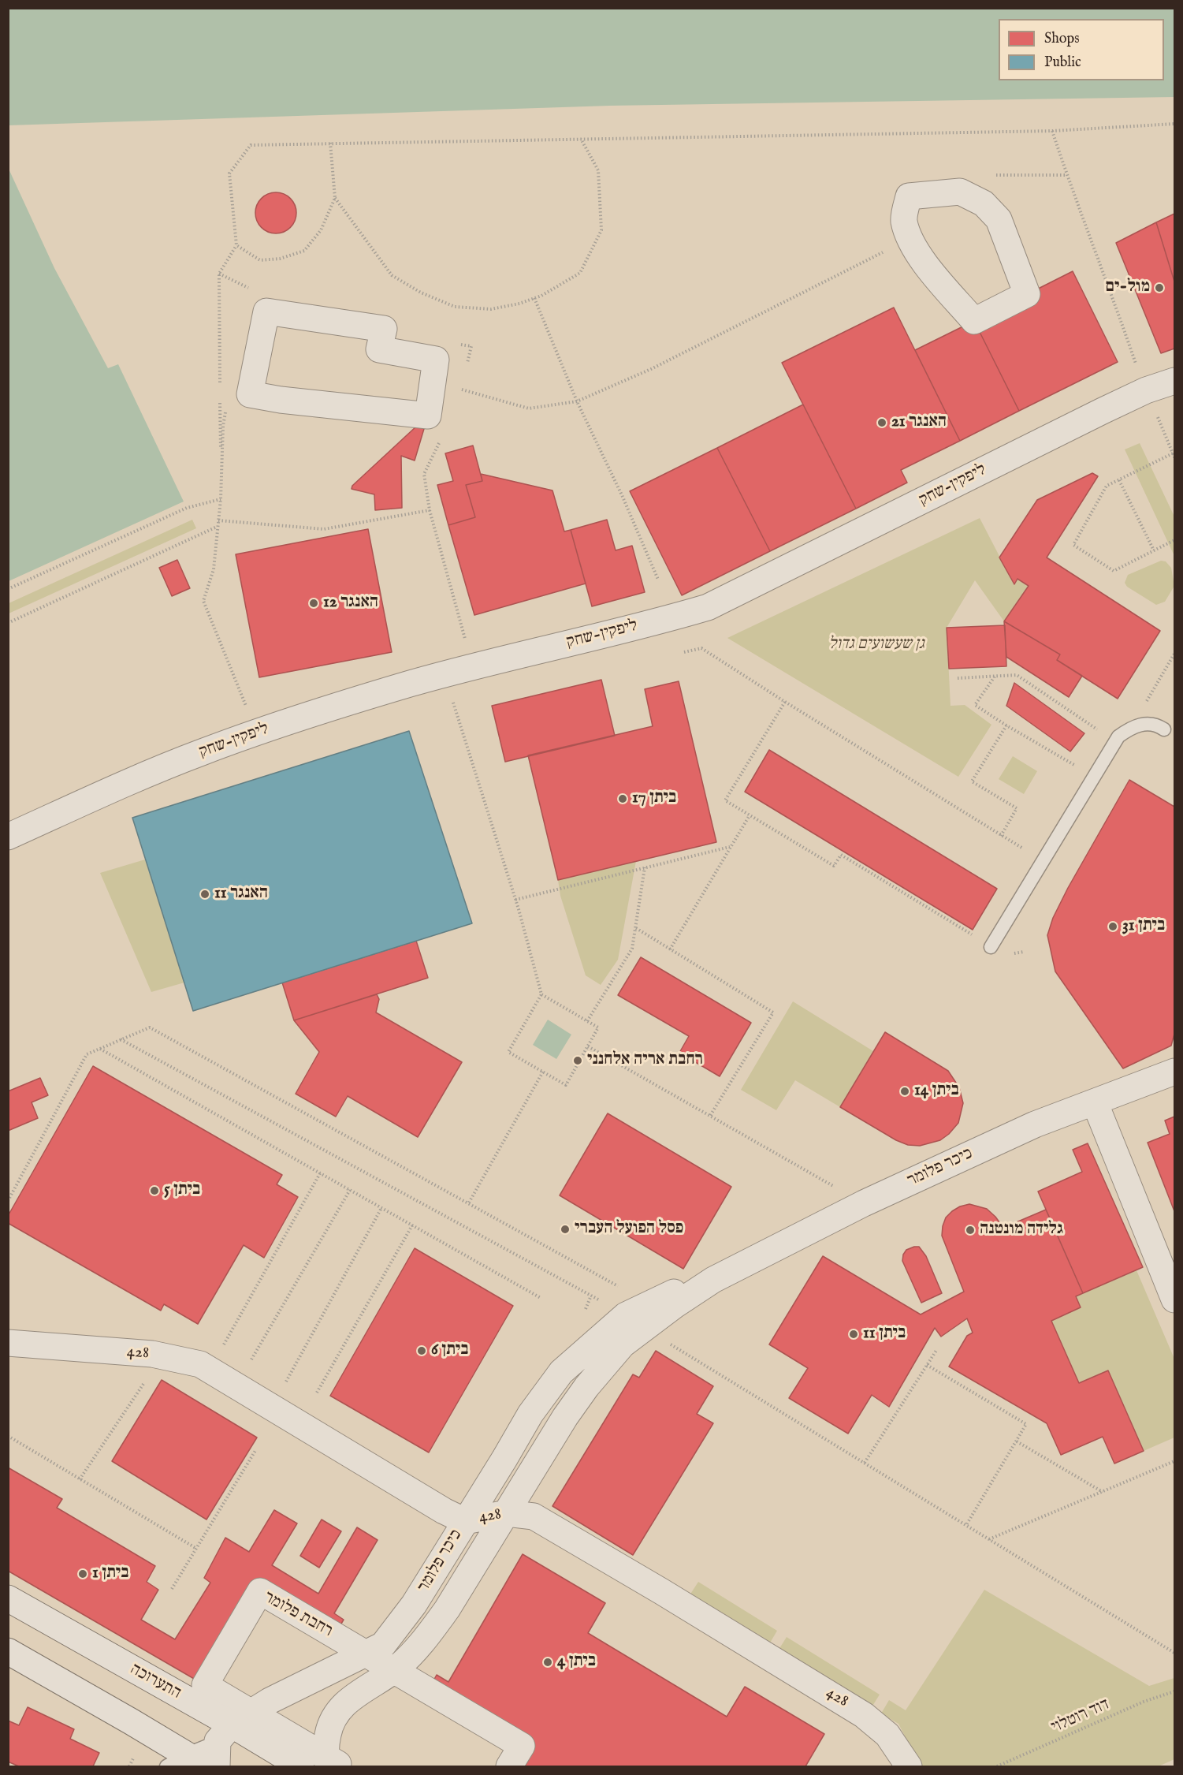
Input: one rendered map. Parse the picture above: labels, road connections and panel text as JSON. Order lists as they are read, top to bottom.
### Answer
{
  "streets": {
    "street": [
      "ליפקין-שחק",
      "כיכר פלומר",
      "428",
      "רחבת פלומר",
      "התערוכה"
    ],
    "path": ["דוד רוטלוי"]
  },
  "crossings": [
    ["כיכר פלומר", "428"],
    ["כיכר פלומר", "רחבת פלומר"],
    ["כיכר פלומר", "התערוכה"],
    ["רחבת פלומר", "התערוכה"]
  ],
  "parks": ["גן שעשועים גדול"],
  "places": [
    "מול-ים",
    "האנגר 21",
    "האנגר 12",
    "ביתן 17",
    "האנגר 11",
    "ביתן 31",
    "רחבת אריה אלחנני",
    "ביתן 14",
    "ביתן 5",
    "פסל הפועל העברי",
    "גלידה מונטנה",
    "ביתן 11",
    "ביתן 6",
    "ביתן 1",
    "ביתן 4"
  ],
  "legend": ["Shops", "Public"]
}
